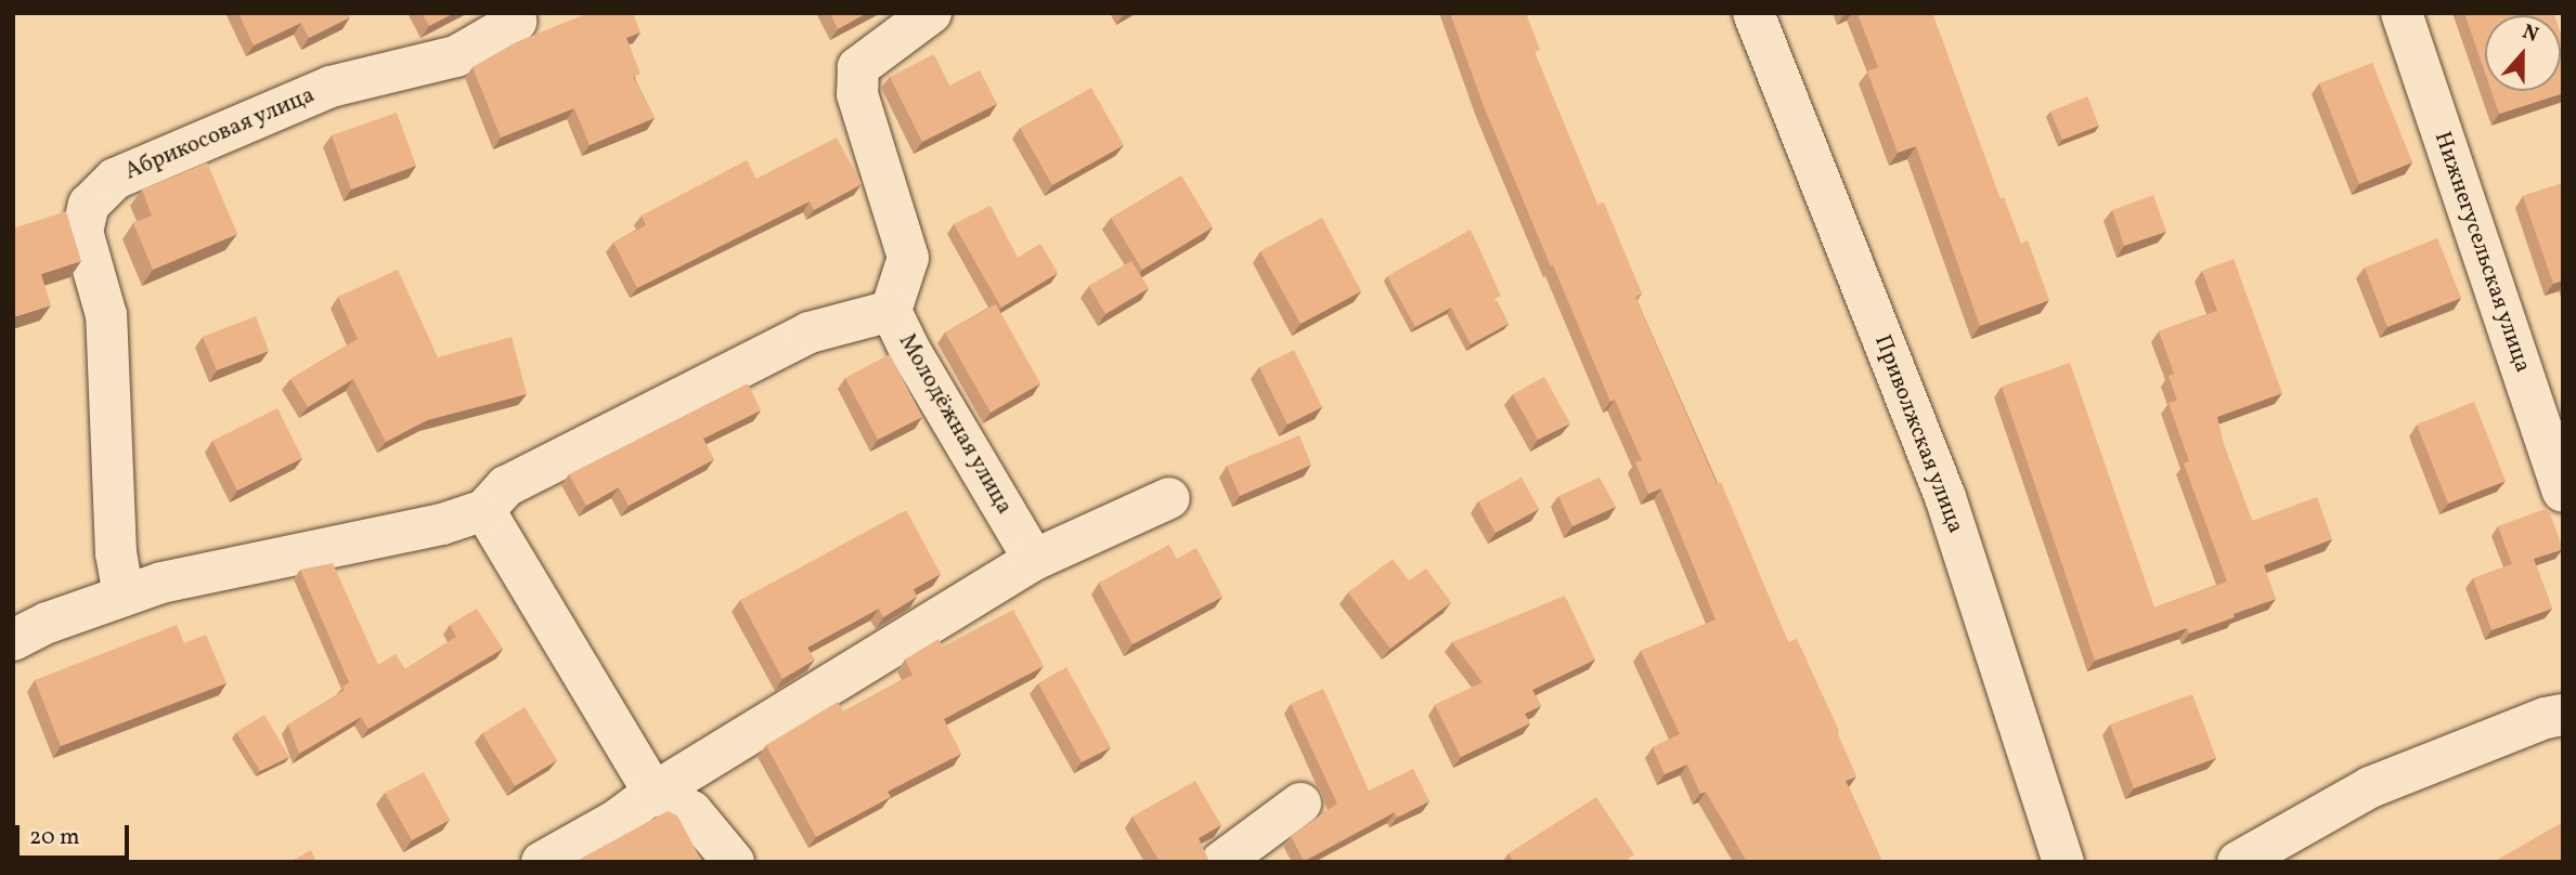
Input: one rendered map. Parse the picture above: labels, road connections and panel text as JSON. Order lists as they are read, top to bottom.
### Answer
{
  "streets": {
    "street": [
      "Абрикосовая улица",
      "Нижнегусельская улица",
      "Молодёжная улица",
      "Приволжская улица"
    ]
  },
  "scale_bar": "20 m",
  "north": "top"
}
